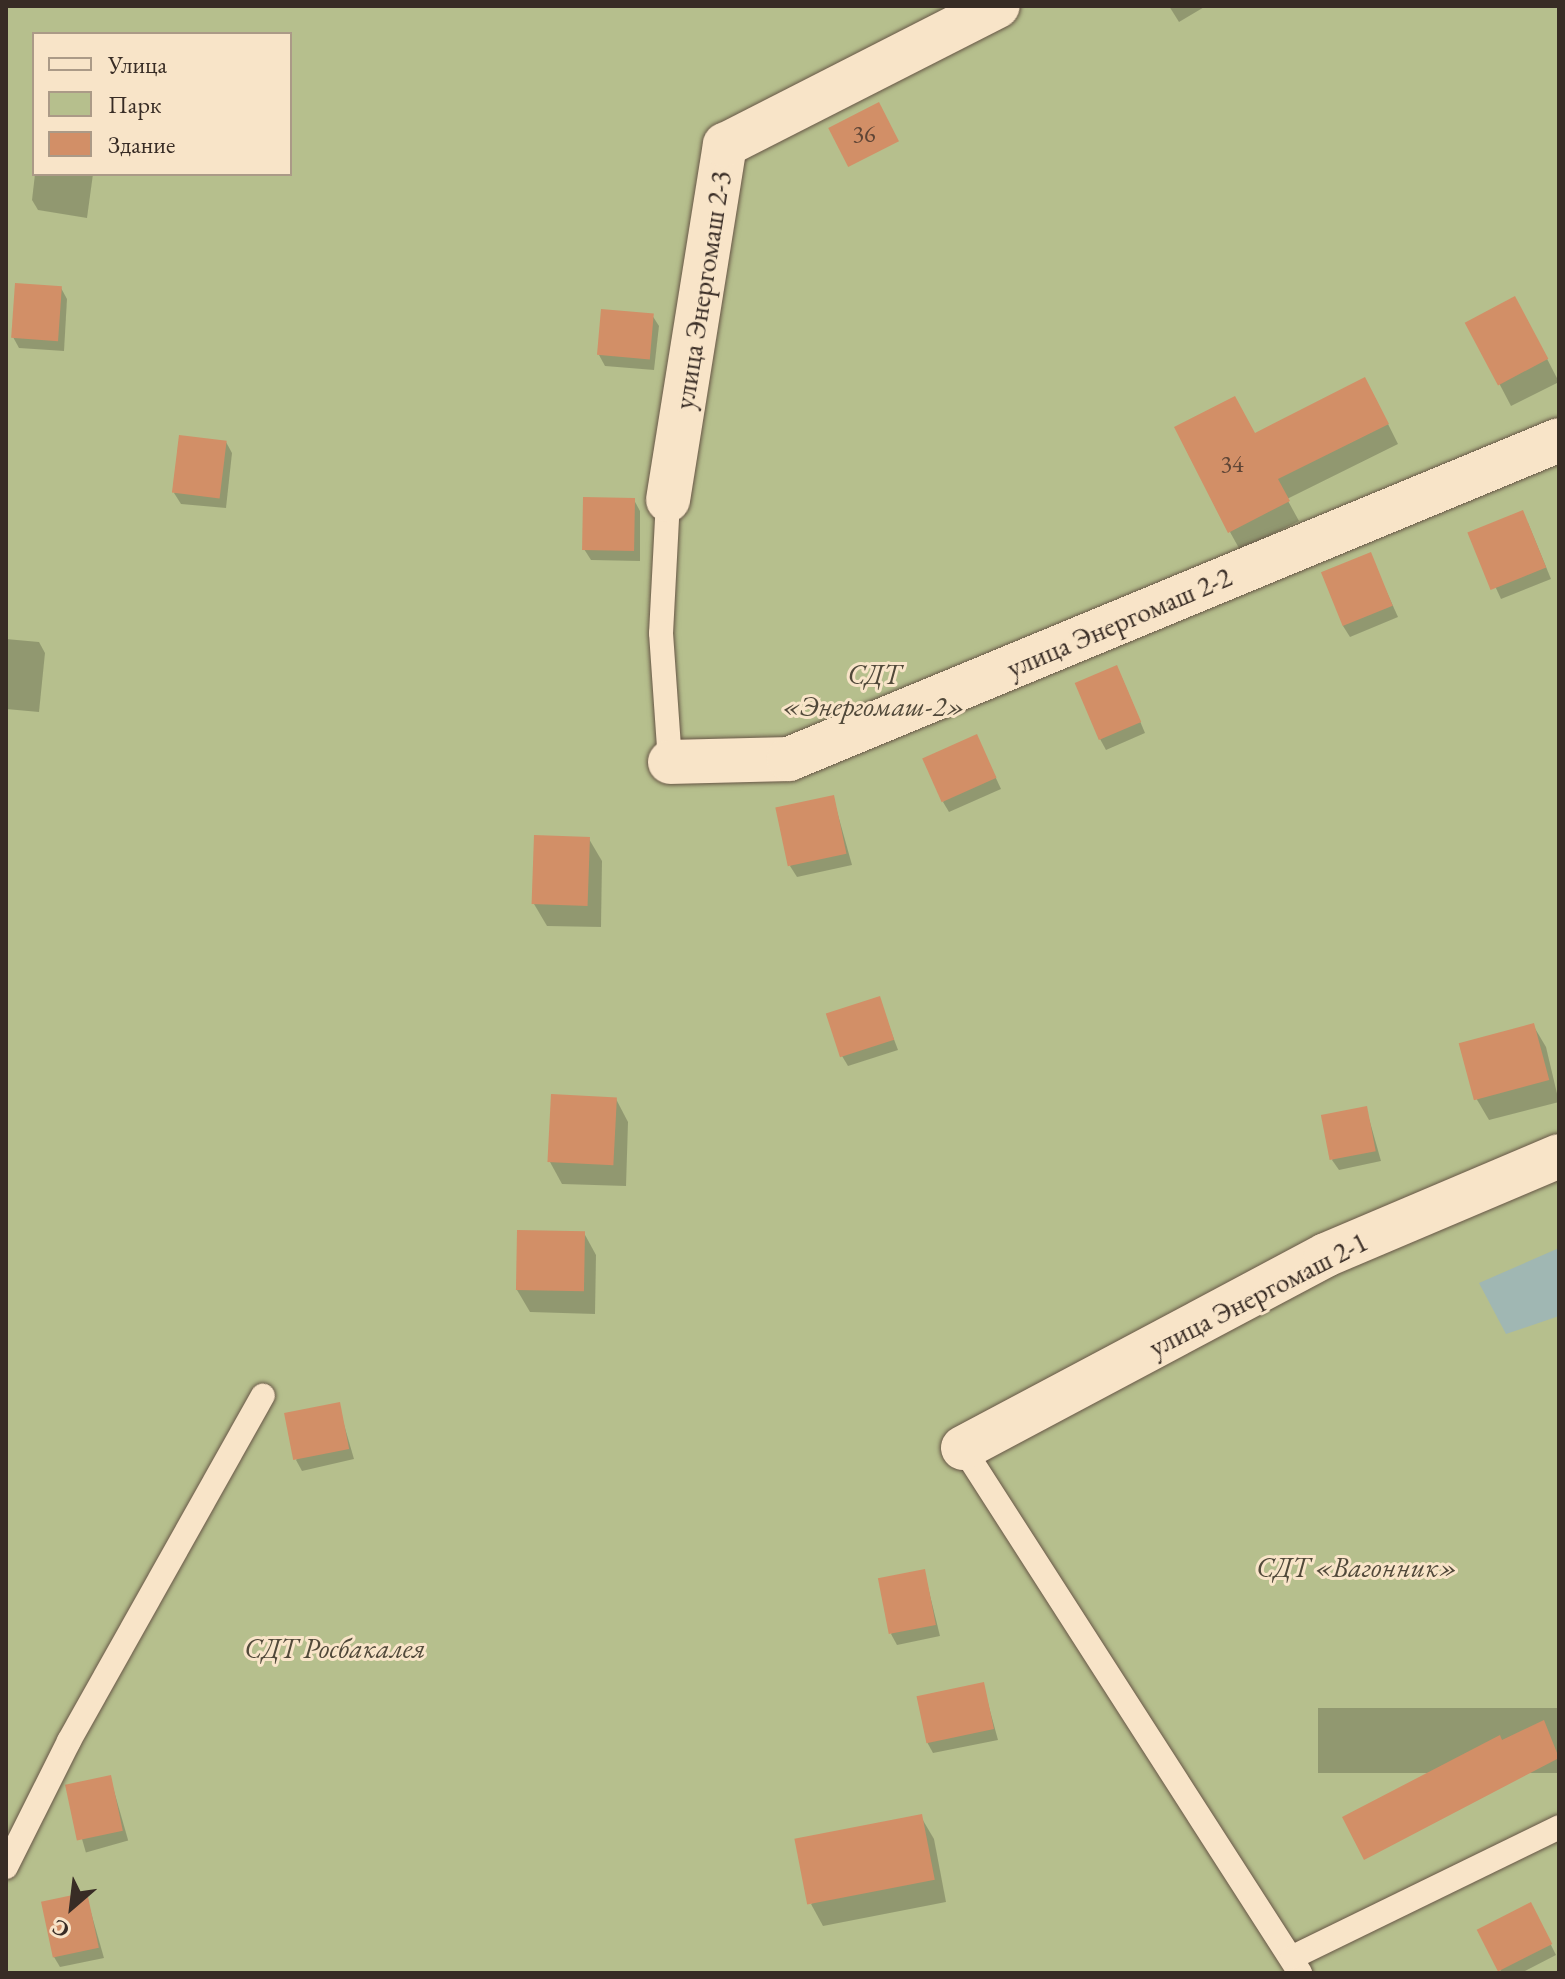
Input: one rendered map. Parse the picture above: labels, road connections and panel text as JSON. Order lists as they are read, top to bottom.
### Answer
{
  "streets": {
    "street": ["улица Энергомаш 2-3", "улица Энергомаш 2-2", "улица Энергомаш 2-1"]
  },
  "parks": ["СДТ «Энергомаш-2»", "СДТ «Вагонник»", "СДТ Росбакалея"],
  "house_numbers": ["36", "34"],
  "legend": ["Улица", "Парк", "Здание"],
  "north": "bottom left"
}
